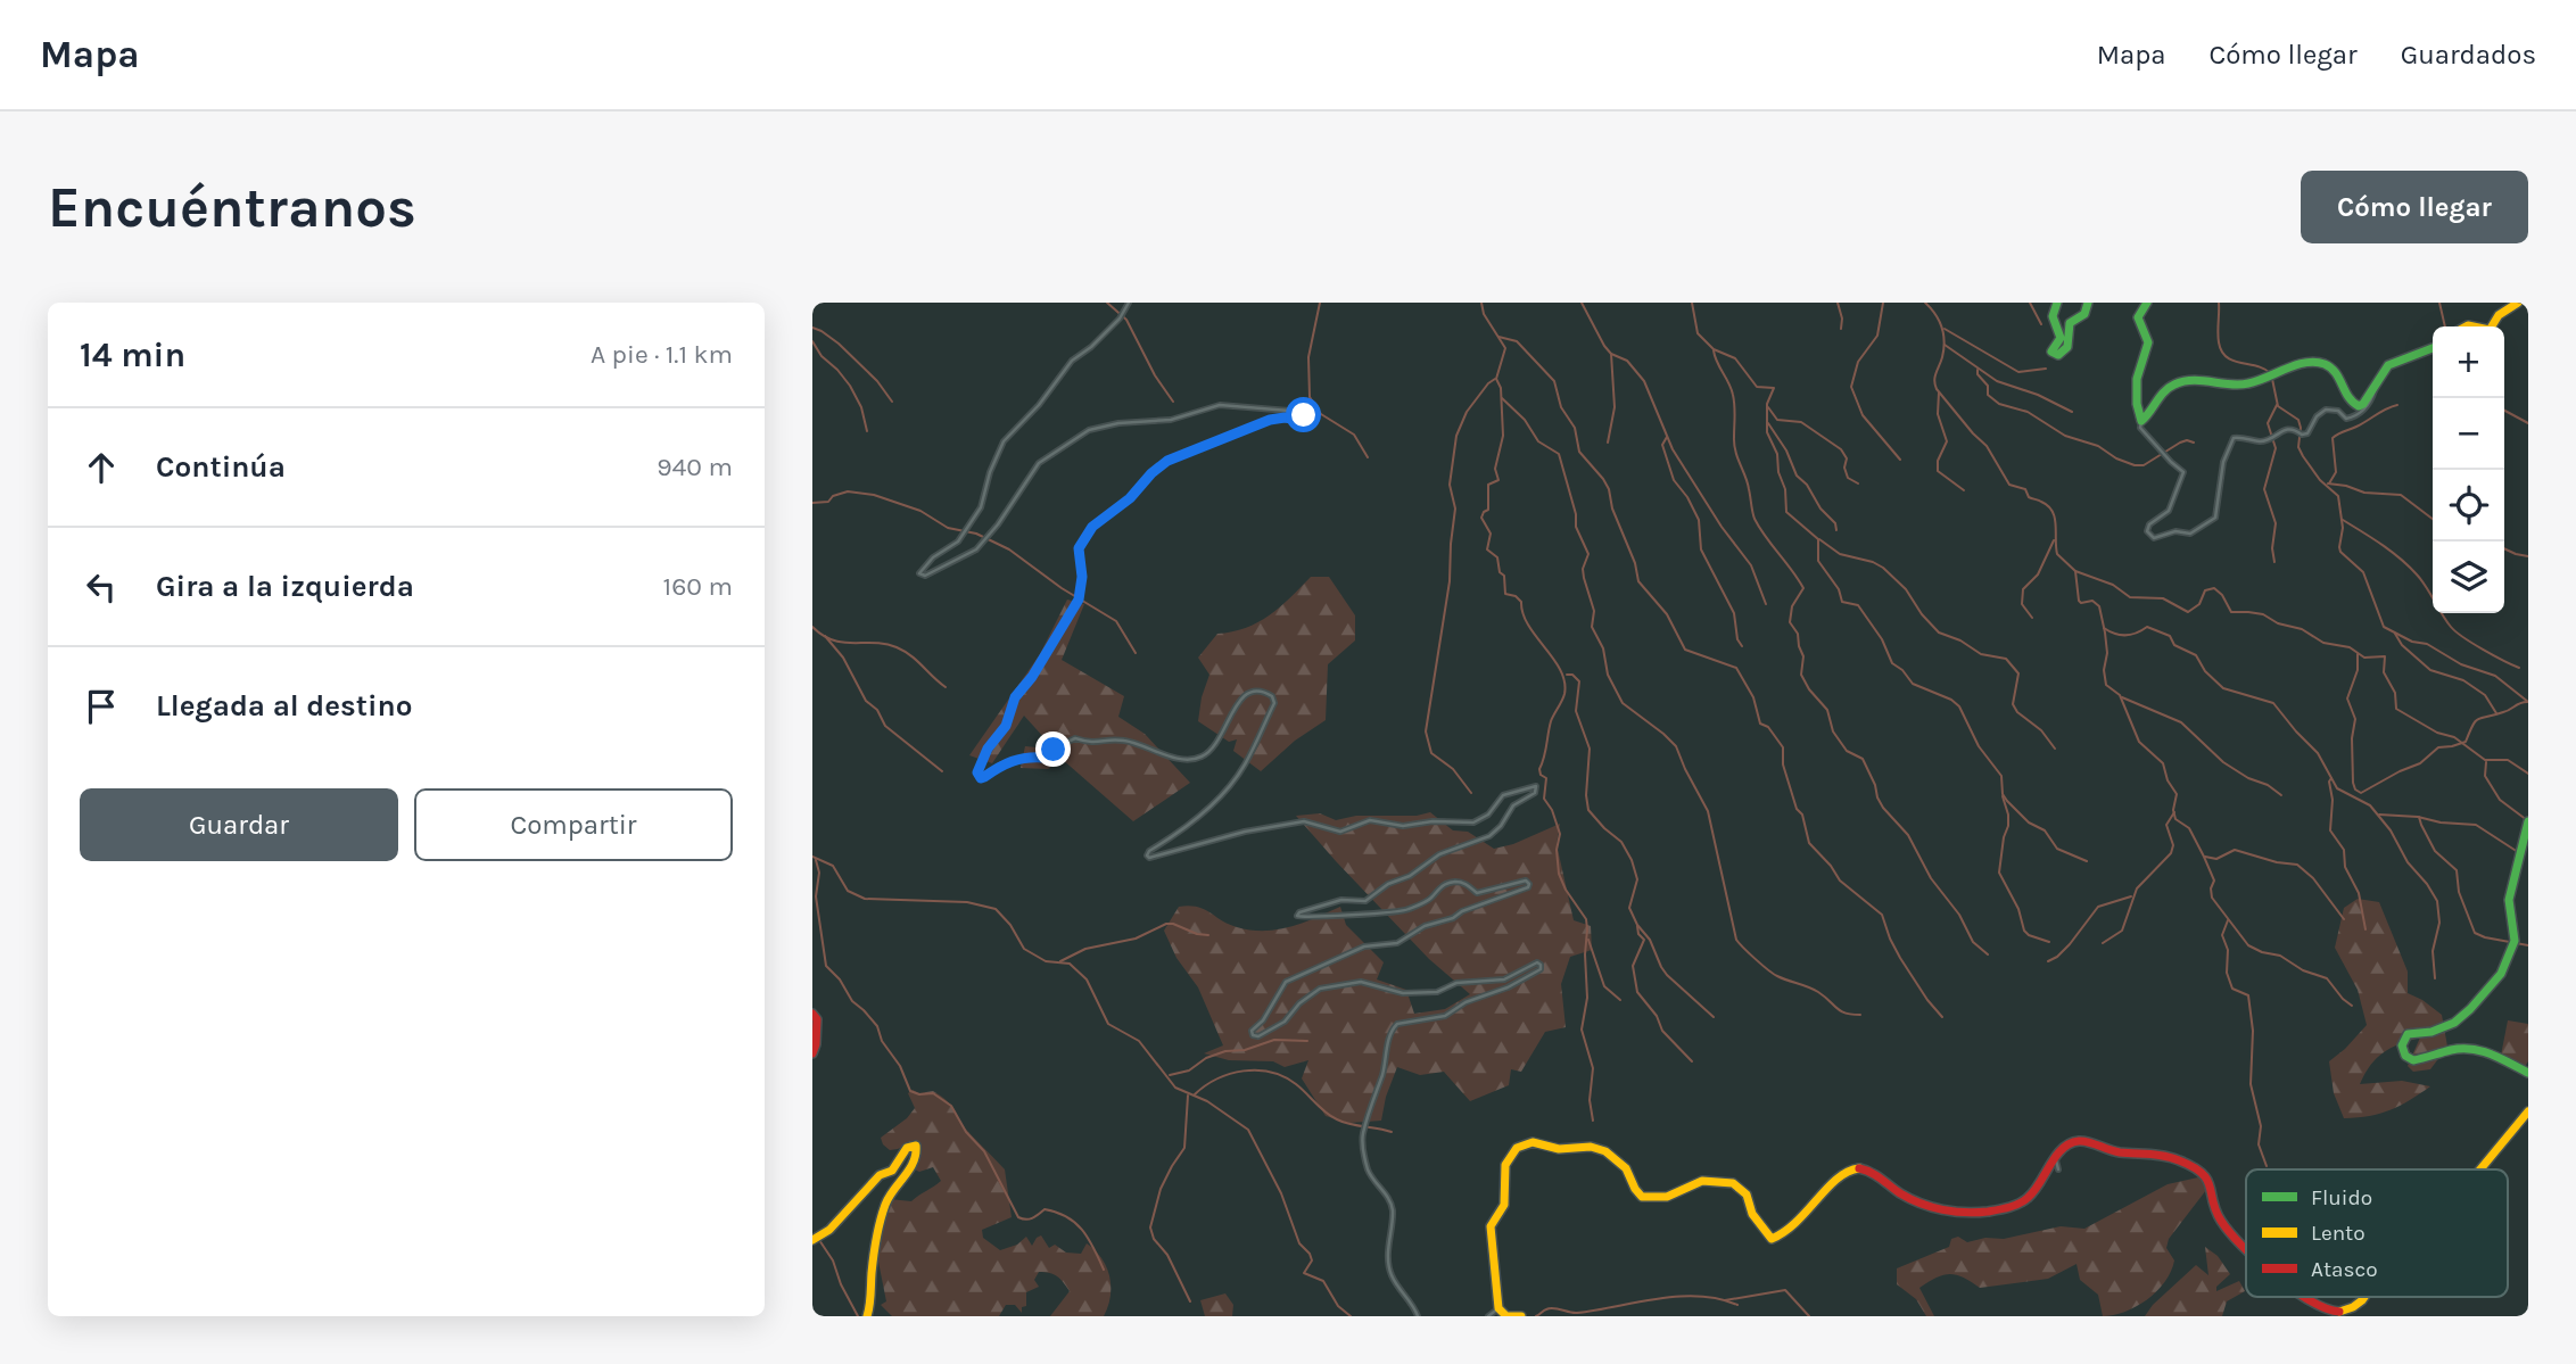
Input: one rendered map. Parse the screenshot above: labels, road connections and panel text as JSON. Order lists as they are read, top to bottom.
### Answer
{
  "legend": ["Fluido", "Lento", "Atasco"],
  "page": {
    "header": "Mapa",
    "nav": ["Mapa", "Cómo llegar", "Guardados"],
    "buttons": [
      "Cómo llegar",
      ["Guardar", "Compartir"]
    ],
    "title": "Encuéntranos",
    "heading": ["14 min", "A pie · 1.1 km"],
    "map_buttons": ["+", "−"],
    "list": [
      ["Continúa", "940 m"],
      ["Gira a la izquierda", "160 m"],
      "Llegada al destino"
    ]
  }
}
